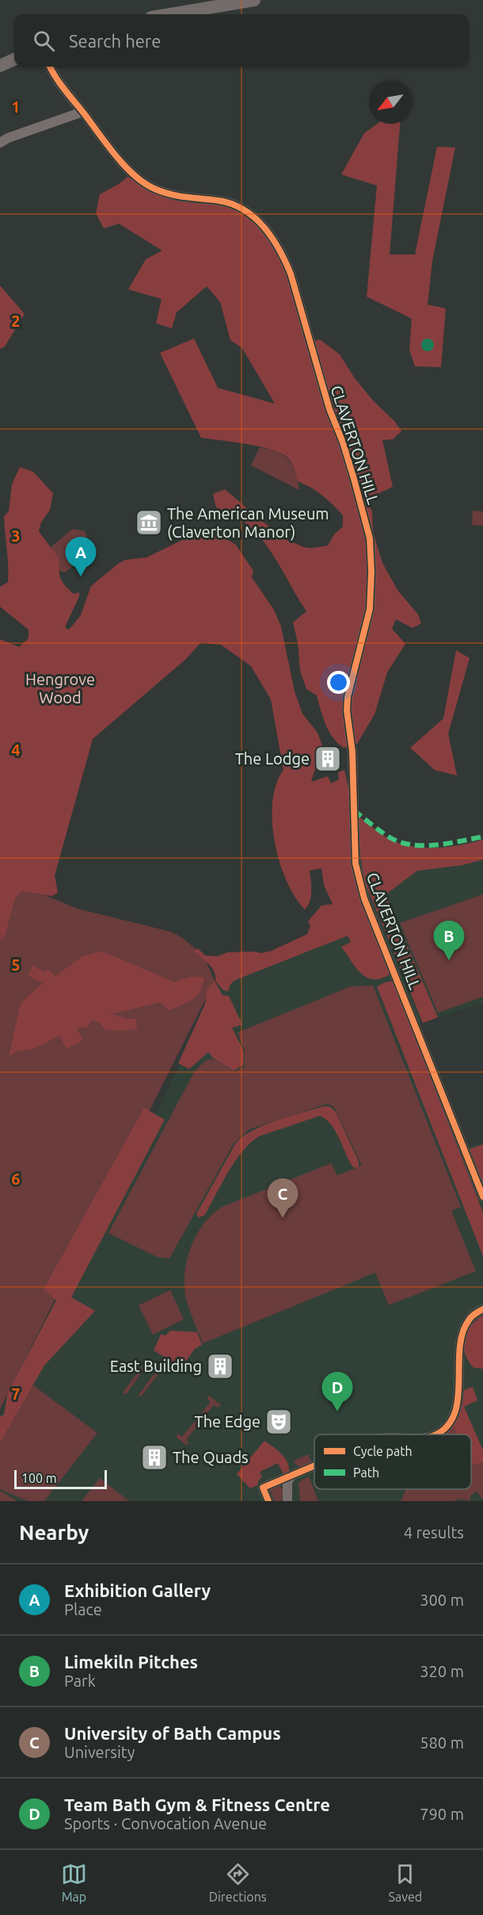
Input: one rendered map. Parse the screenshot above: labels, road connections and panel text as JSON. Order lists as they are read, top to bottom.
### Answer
{
  "streets": {
    "street": ["CLAVERTON HILL"]
  },
  "parks": ["Hengrove Wood"],
  "places": {
    "museum": ["The American Museum (Claverton Manor)"],
    "building": ["The Lodge", "East Building", "The Quads"],
    "theatre": ["The Edge"]
  },
  "legend": ["Cycle path", "Path"],
  "scale_bar": "100 m",
  "north": "bottom left",
  "page": {
    "search": "Search here",
    "pins": [
      "A",
      "B",
      "C",
      "D"
    ],
    "scale": "100 m",
    "heading": ["Nearby", "4 results"],
    "list": [
      {
        "mark": "A",
        "name": "Exhibition Gallery",
        "note": "Place",
        "value": "300 m"
      },
      {
        "mark": "B",
        "name": "Limekiln Pitches",
        "note": "Park",
        "value": "320 m"
      },
      {
        "mark": "C",
        "name": "University of Bath Campus",
        "note": "University",
        "value": "580 m"
      },
      {
        "mark": "D",
        "name": "Team Bath Gym & Fitness Centre",
        "note": "Sports · Convocation Avenue",
        "value": "790 m"
      }
    ],
    "nav": ["Map", "Directions", "Saved"]
  },
  "grid": {
    "rows": [
      "1",
      "2",
      "3",
      "4",
      "5",
      "6",
      "7"
    ]
  }
}
